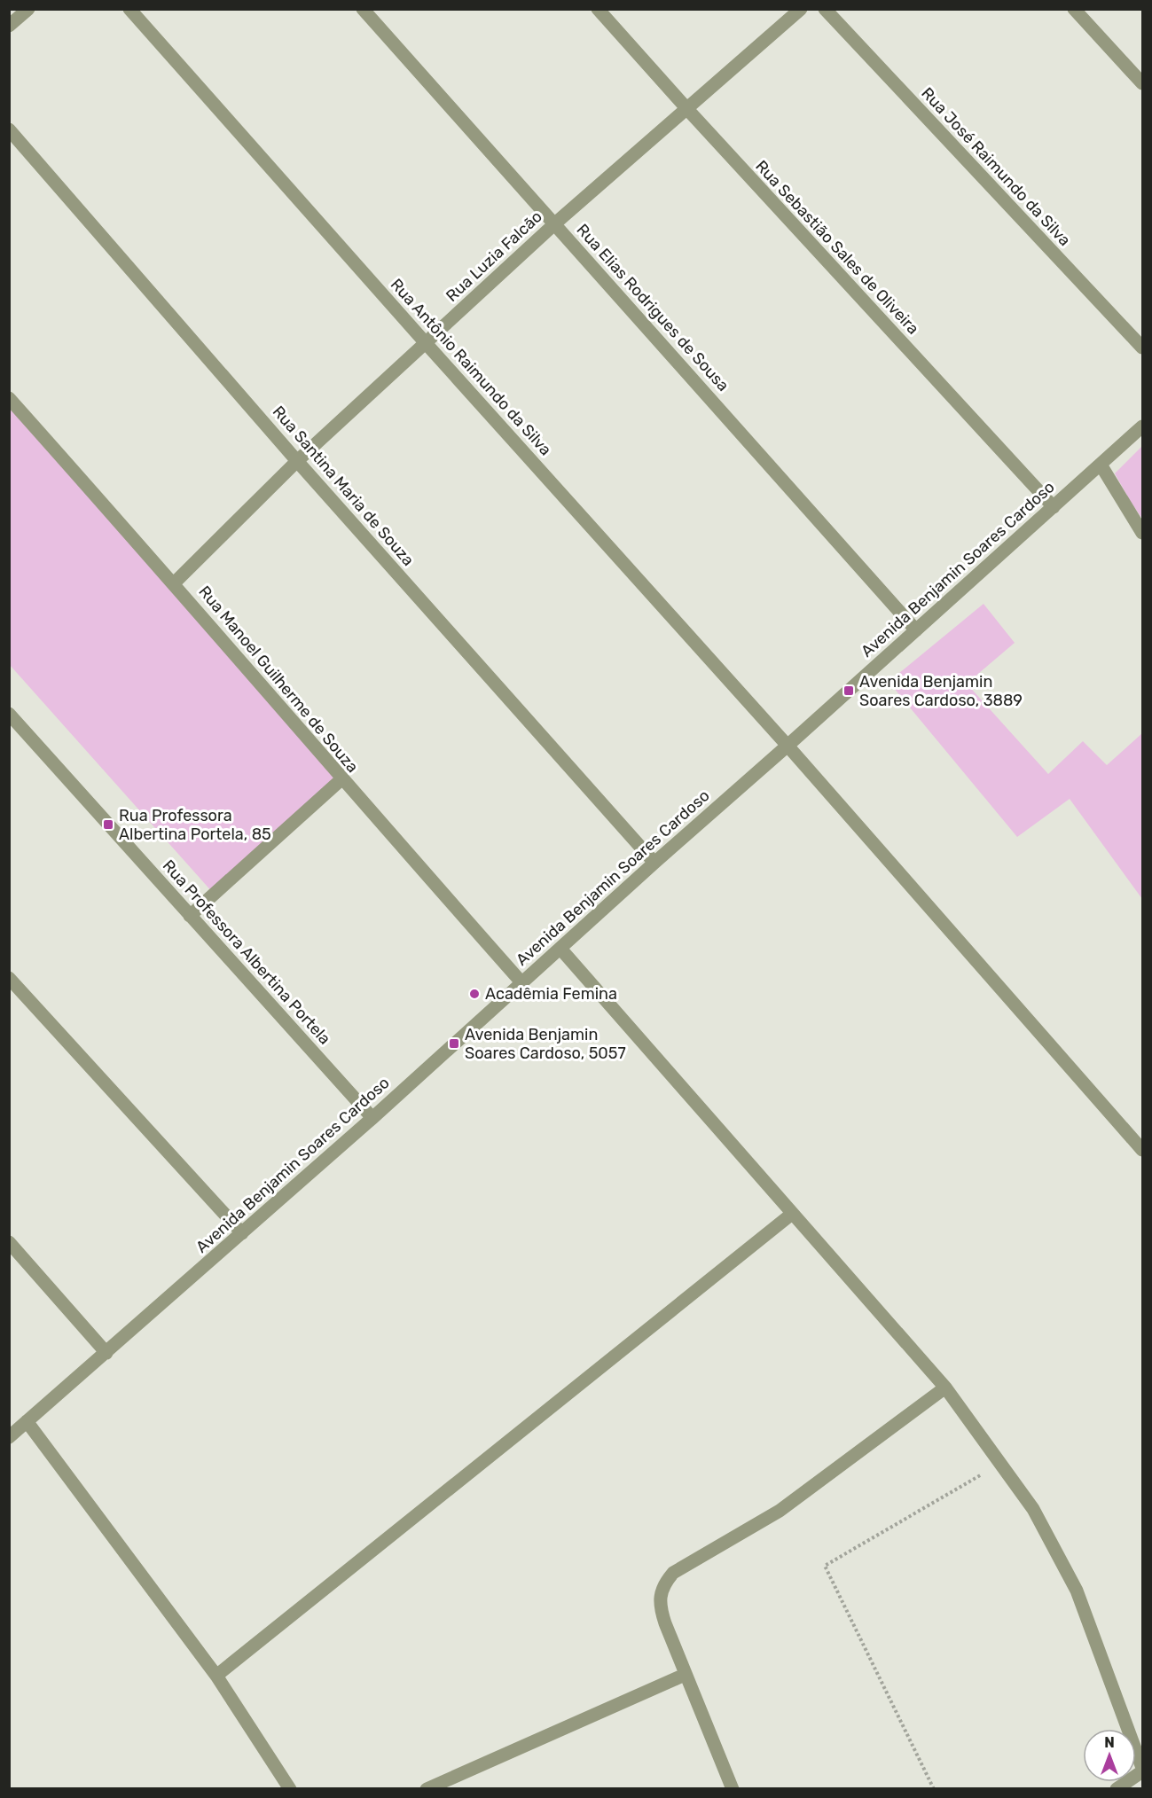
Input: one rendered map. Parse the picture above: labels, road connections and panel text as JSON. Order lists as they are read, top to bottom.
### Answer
{
  "streets": {
    "street": [
      "Rua José Raimundo da Silva",
      "Rua Sebastião Sales de Oliveira",
      "Rua Luzia Falcão",
      "Rua Elias Rodrigues de Sousa",
      "Rua Antônio Raimundo da Silva",
      "Rua Santina Maria de Souza",
      "Avenida Benjamin Soares Cardoso",
      "Rua Manoel Guilherme de Souza",
      "Rua Professora Albertina Portela"
    ]
  },
  "crossings": [
    ["Rua Sebastião Sales de Oliveira", "Rua Luzia Falcão"],
    ["Rua Sebastião Sales de Oliveira", "Avenida Benjamin Soares Cardoso"],
    ["Rua Luzia Falcão", "Rua Elias Rodrigues de Sousa"],
    ["Rua Luzia Falcão", "Rua Antônio Raimundo da Silva"],
    ["Rua Luzia Falcão", "Rua Santina Maria de Souza"],
    ["Rua Luzia Falcão", "Rua Manoel Guilherme de Souza"],
    ["Rua Elias Rodrigues de Sousa", "Avenida Benjamin Soares Cardoso"],
    ["Rua Antônio Raimundo da Silva", "Avenida Benjamin Soares Cardoso"],
    ["Rua Santina Maria de Souza", "Avenida Benjamin Soares Cardoso"],
    ["Avenida Benjamin Soares Cardoso", "Rua Manoel Guilherme de Souza"],
    ["Avenida Benjamin Soares Cardoso", "Rua Professora Albertina Portela"]
  ],
  "places": {
    "transit": ["Avenida Benjamin Soares Cardoso, 3889", "Rua Professora Albertina Portela, 85", "Avenida Benjamin Soares Cardoso, 5057"],
    "other": ["Acadêmia Femina"]
  },
  "north": "top"
}
